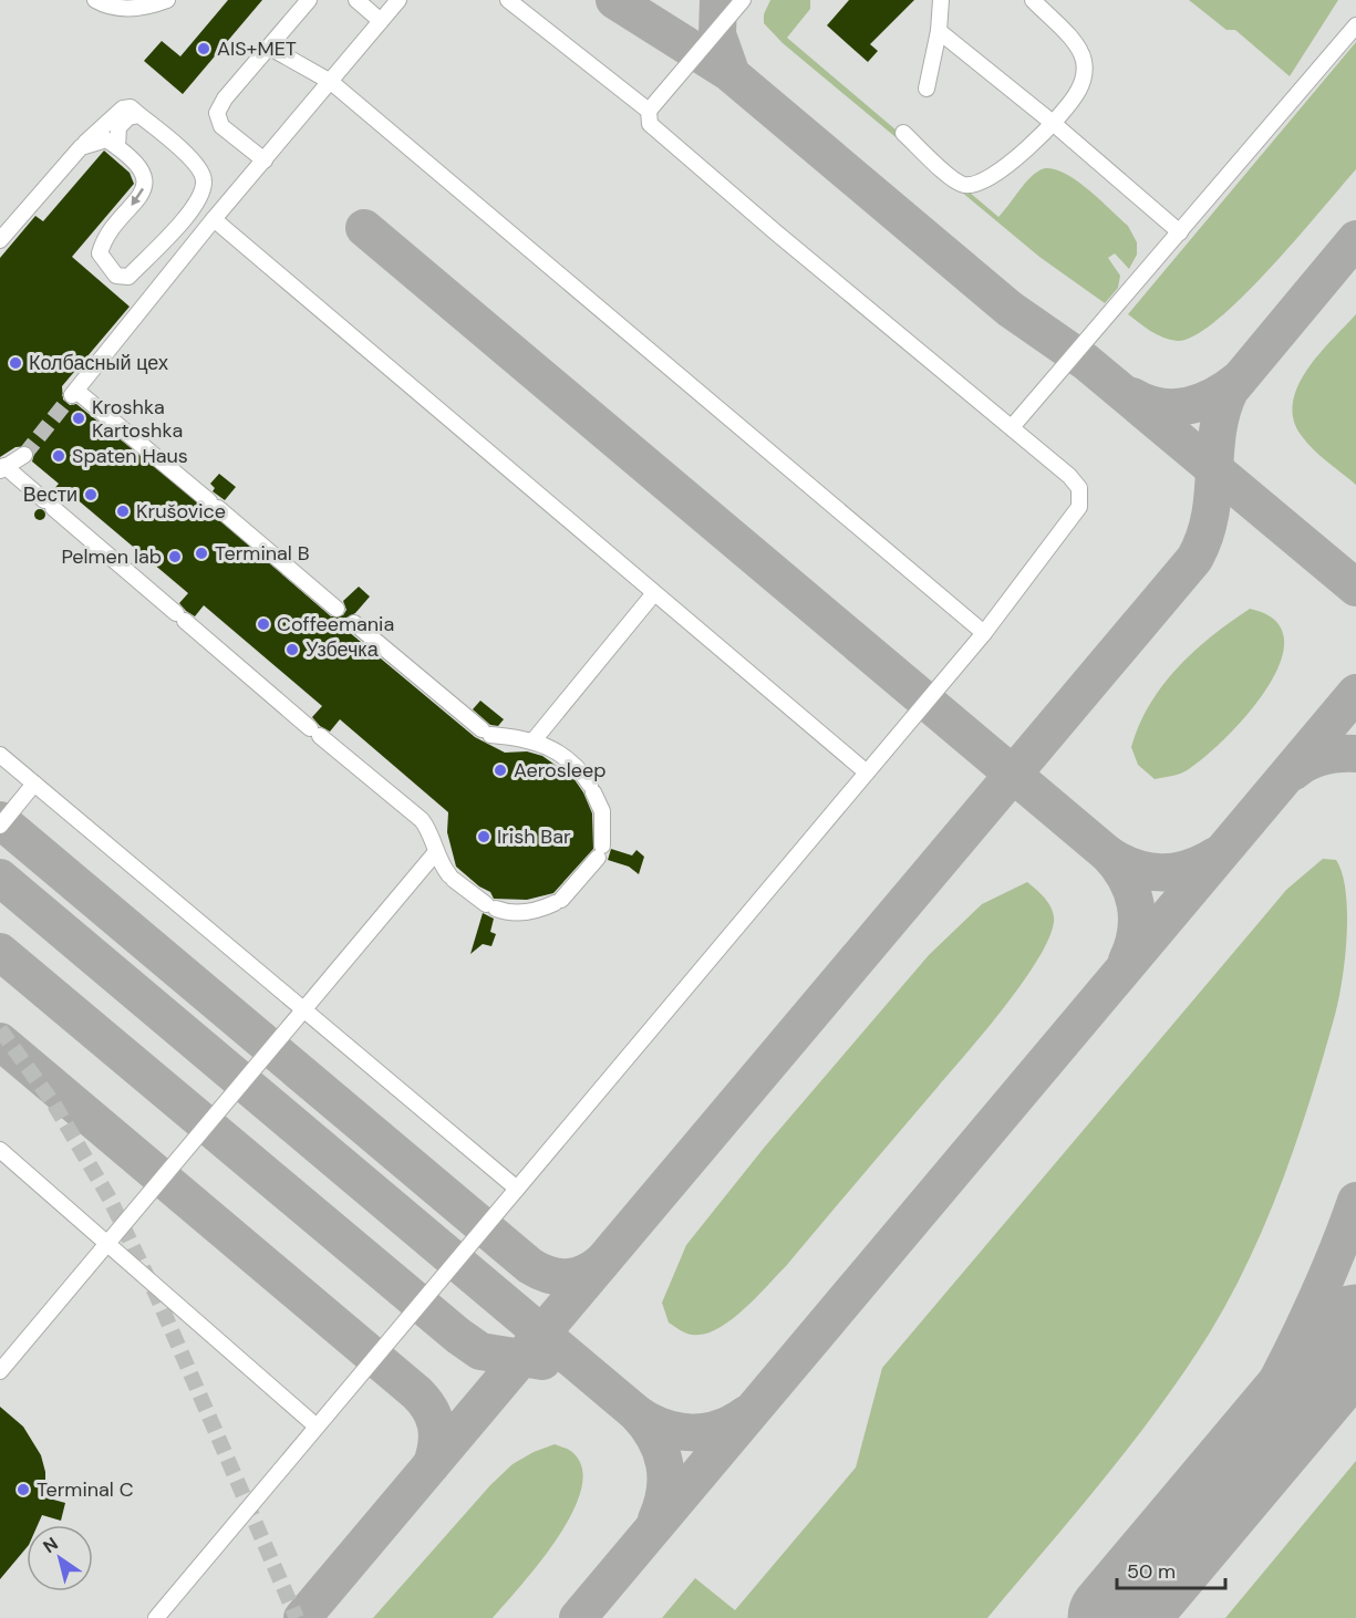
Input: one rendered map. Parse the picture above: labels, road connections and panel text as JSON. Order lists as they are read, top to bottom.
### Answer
{
  "places": [
    "AIS+MET",
    "Колбасный цех",
    "Kroshka Kartoshka",
    "Spaten Haus",
    "Вести",
    "Krušovice",
    "Terminal B",
    "Pelmen lab",
    "Coffeemania",
    "Узбечка",
    "Aerosleep",
    "Irish Bar",
    "Terminal C"
  ],
  "scale_bar": "50 m",
  "north": "top left"
}
